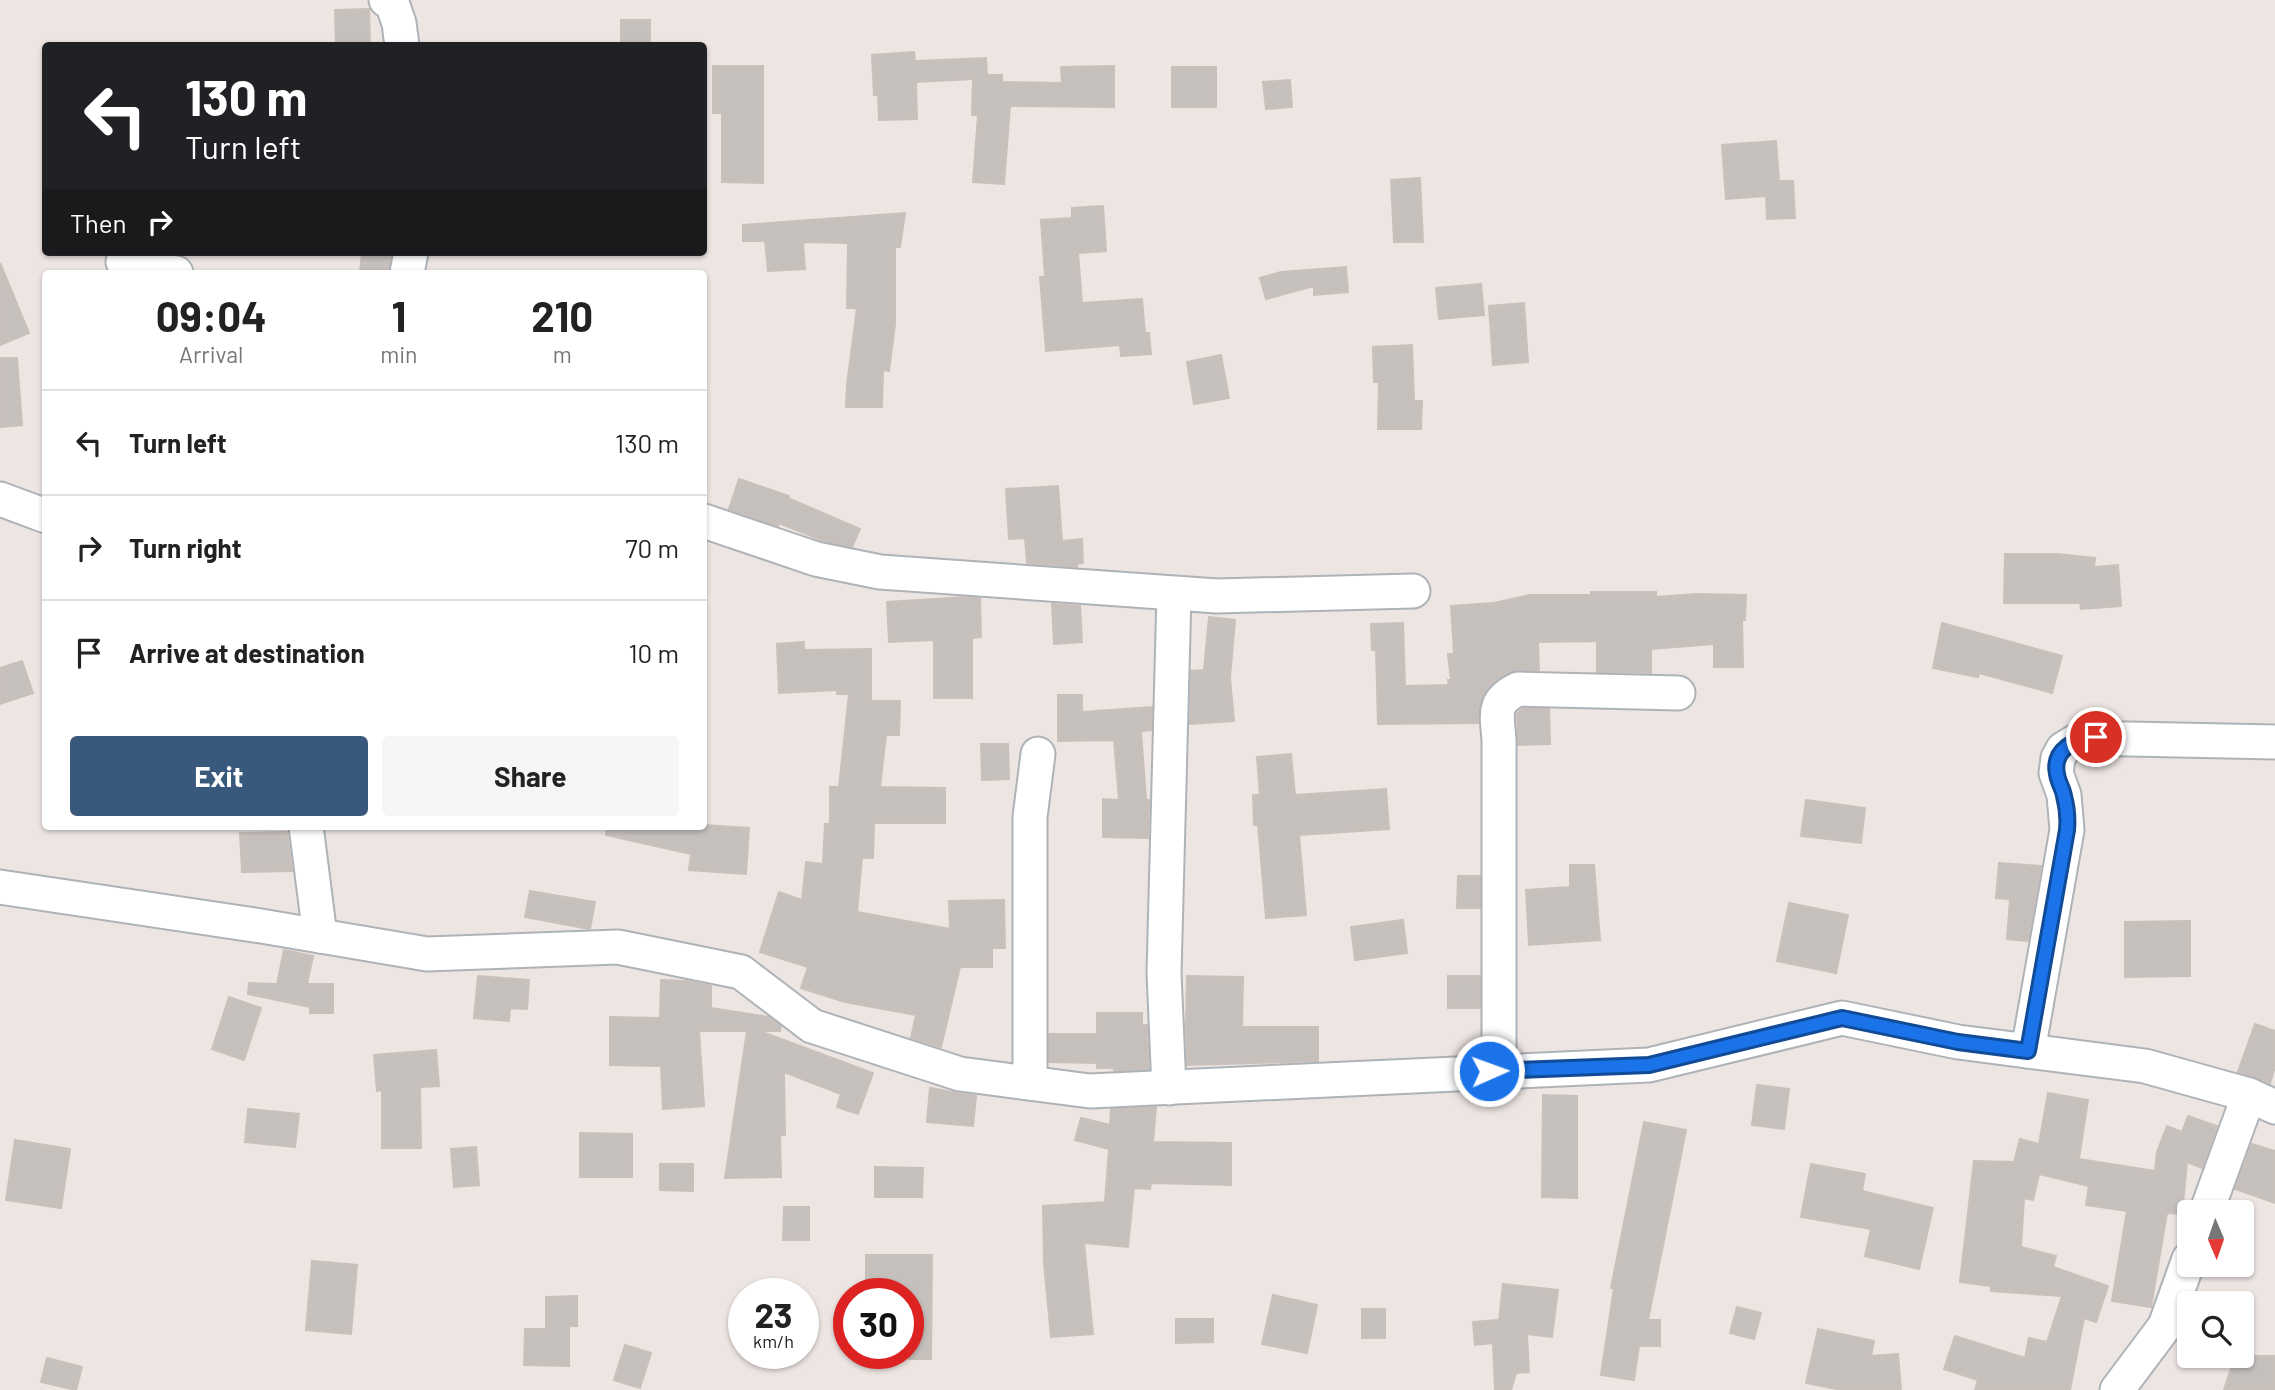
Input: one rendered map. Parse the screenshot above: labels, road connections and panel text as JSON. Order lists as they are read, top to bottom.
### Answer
{
  "north": "bottom",
  "page": {
    "turn": ["130 m", "Turn left"],
    "then": "Then",
    "eta": [
      "09:04",
      "Arrival",
      "1",
      "min",
      "210",
      "m"
    ],
    "list": [
      {
        "name": "Turn left",
        "value": "130 m"
      },
      {
        "name": "Turn right",
        "value": "70 m"
      },
      {
        "name": "Arrive at destination",
        "value": "10 m"
      }
    ],
    "buttons": ["Exit", "Share"],
    "speed": "23 km/h",
    "limit": "30"
  }
}
